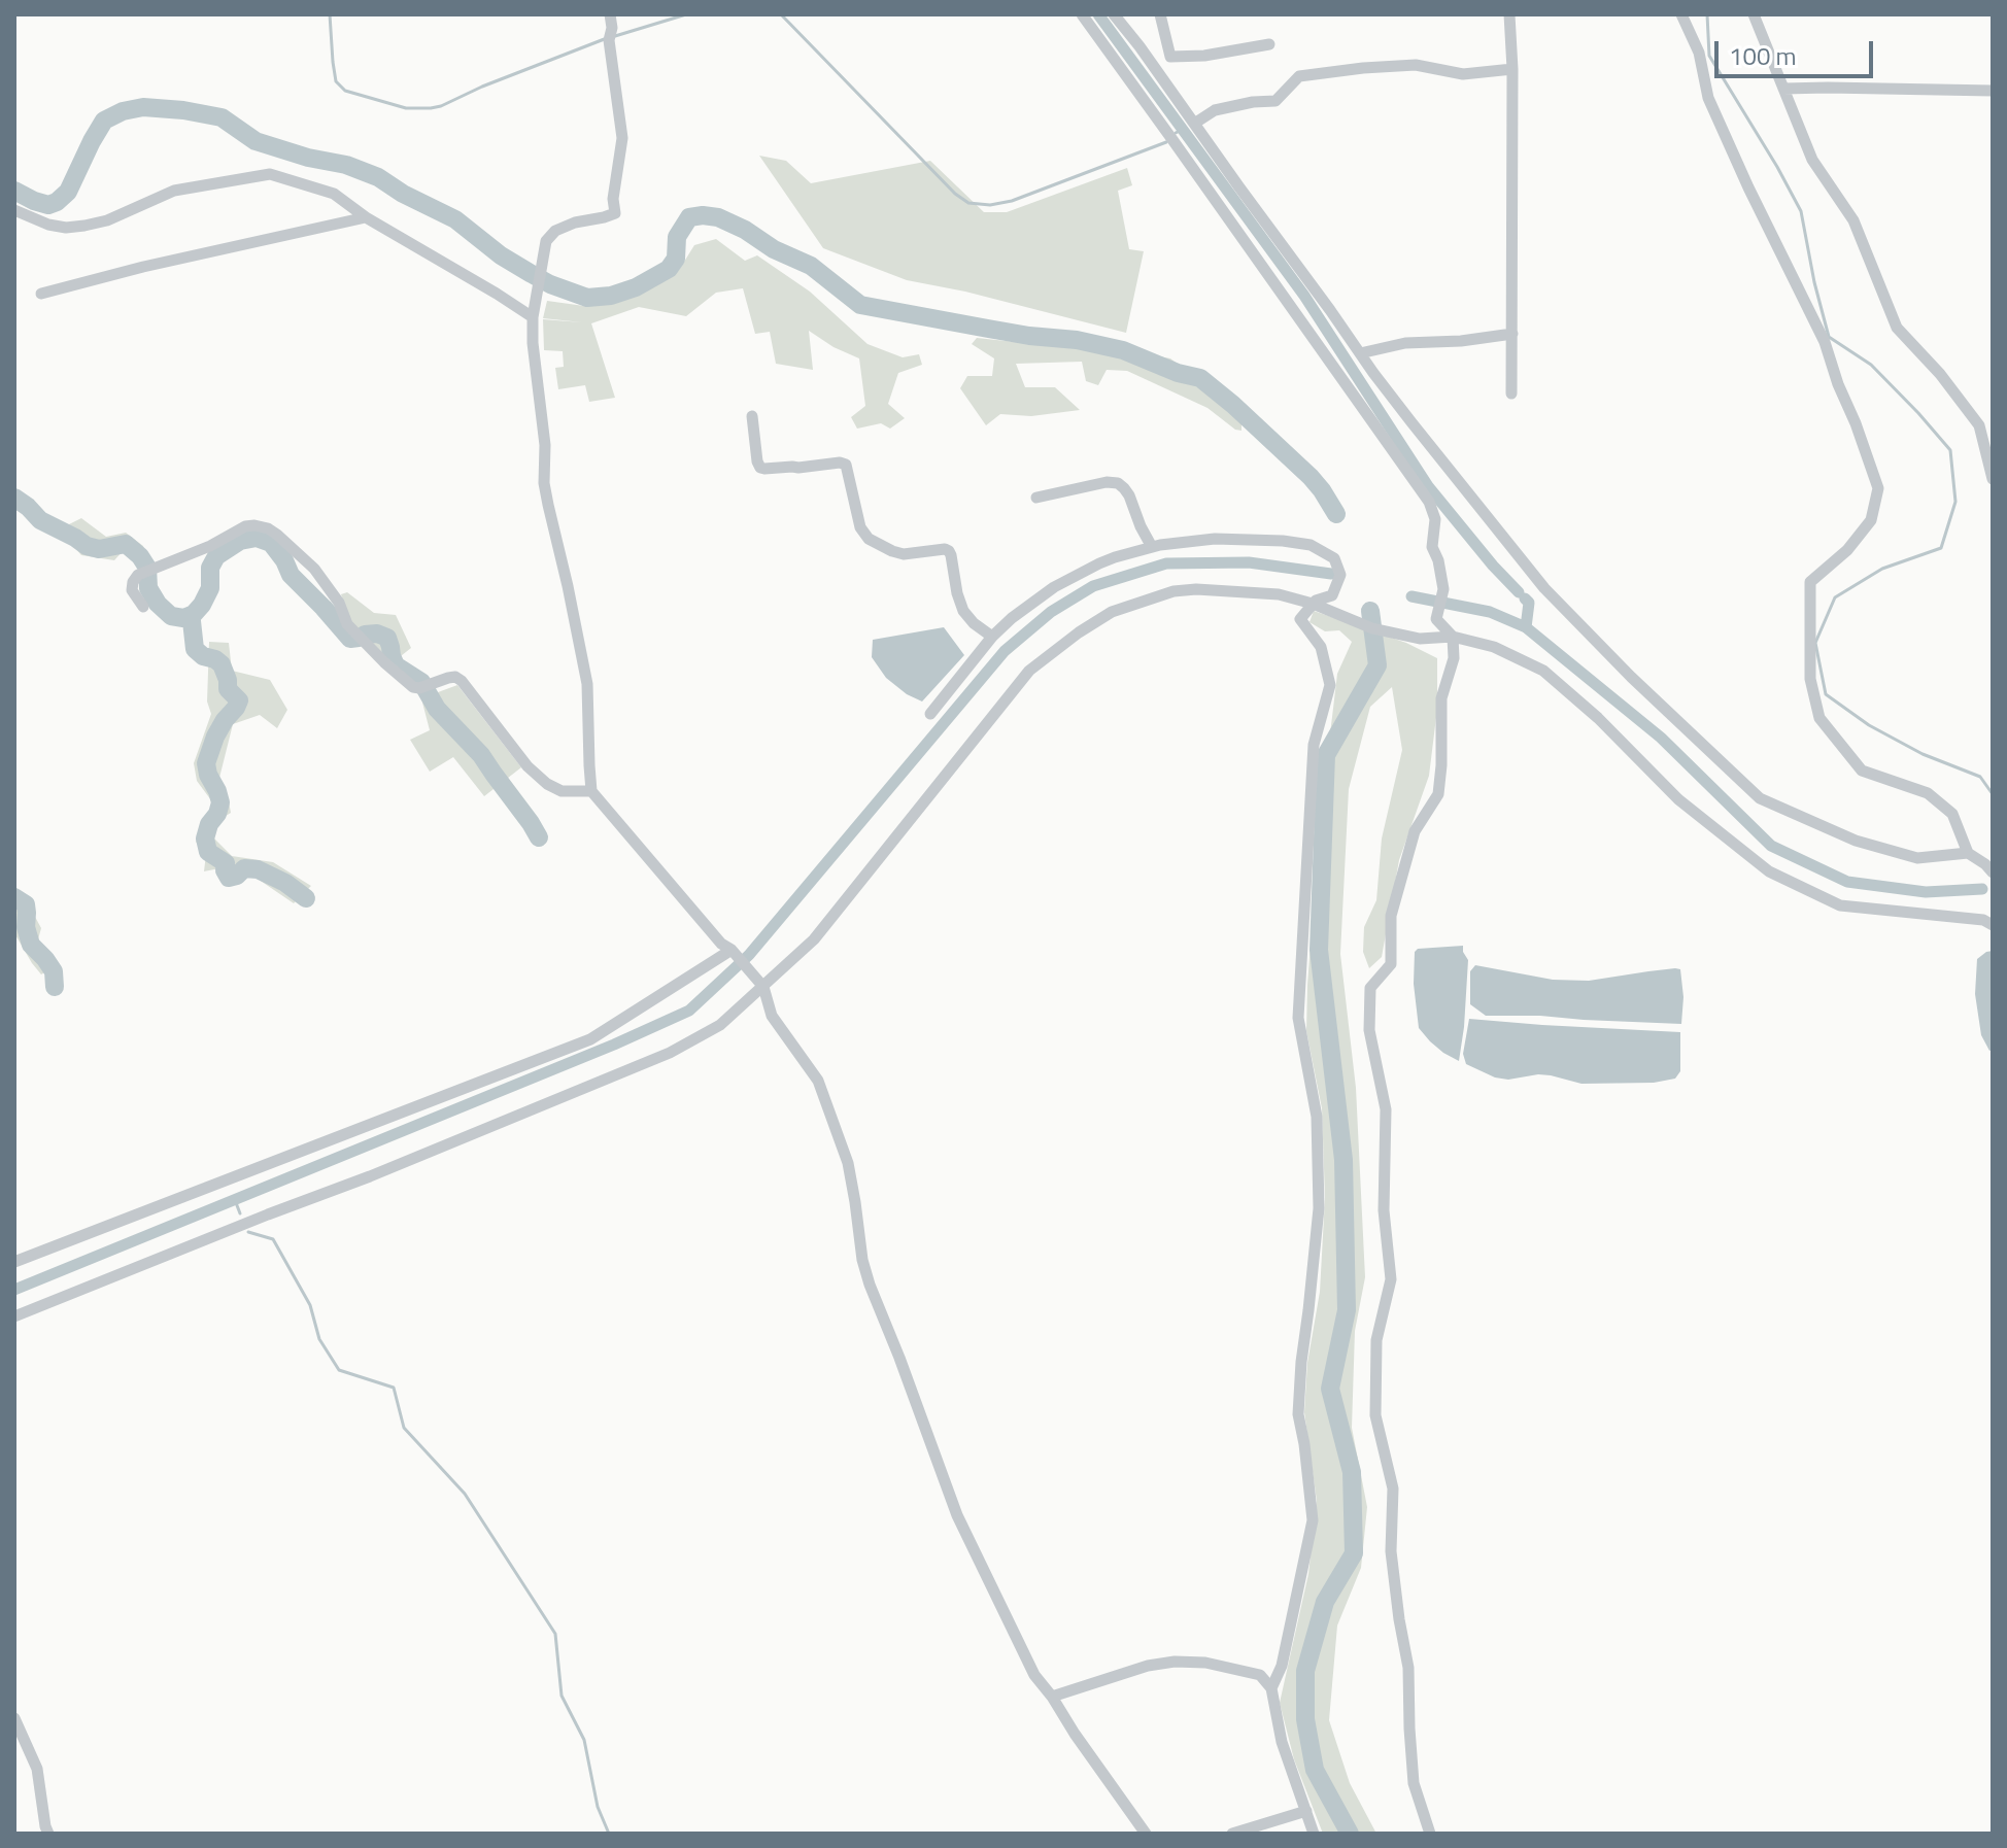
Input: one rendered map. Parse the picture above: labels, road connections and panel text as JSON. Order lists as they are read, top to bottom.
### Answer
{
  "scale_bar": "100 m"
}
